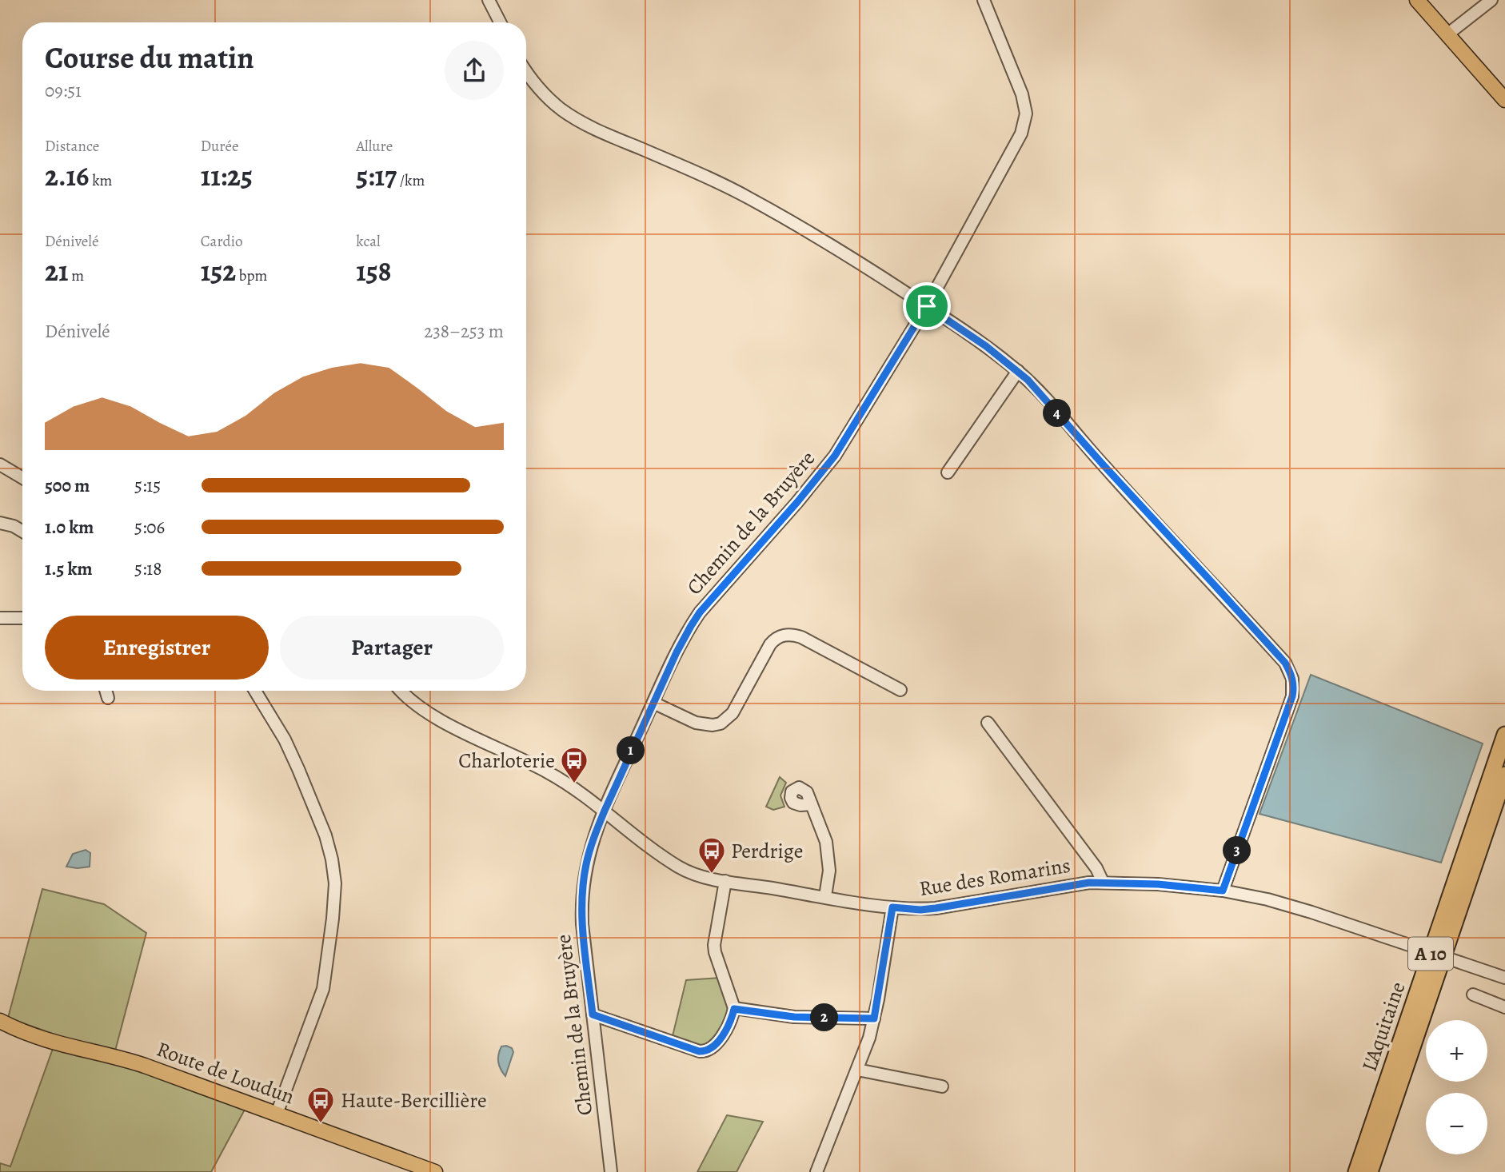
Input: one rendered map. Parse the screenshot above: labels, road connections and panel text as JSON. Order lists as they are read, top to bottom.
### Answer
{
  "streets": {
    "highway": ["A 10", "L'Aquitaine"],
    "main road": ["Route de Loudun"],
    "street": ["Chemin de la Bruyère", "Rue des Romarins"]
  },
  "crossings": [
    ["Chemin de la Bruyère", "Rue des Romarins"]
  ],
  "places": {
    "bus stop": ["Charloterie", "Perdrige", "Haute-Bercillière"]
  },
  "page": {
    "heading": ["Course du matin", "09:51"],
    "stats": [
      ["Distance", "2.16 km"],
      ["Durée", "11:25"],
      ["Allure", "5:17 /km"],
      ["Dénivelé", "21 m"],
      ["Cardio", "152 bpm"],
      ["kcal", "158"]
    ],
    "chart": ["Dénivelé", "238–253 m"],
    "pins": [
      "4",
      "1",
      "3",
      "2"
    ],
    "list": [
      {
        "name": "500 m",
        "note": "5:15"
      },
      {
        "name": "1.0 km",
        "note": "5:06"
      },
      {
        "name": "1.5 km",
        "note": "5:18"
      }
    ],
    "buttons": ["Enregistrer", "Partager"],
    "map_buttons": ["+", "−"]
  }
}
